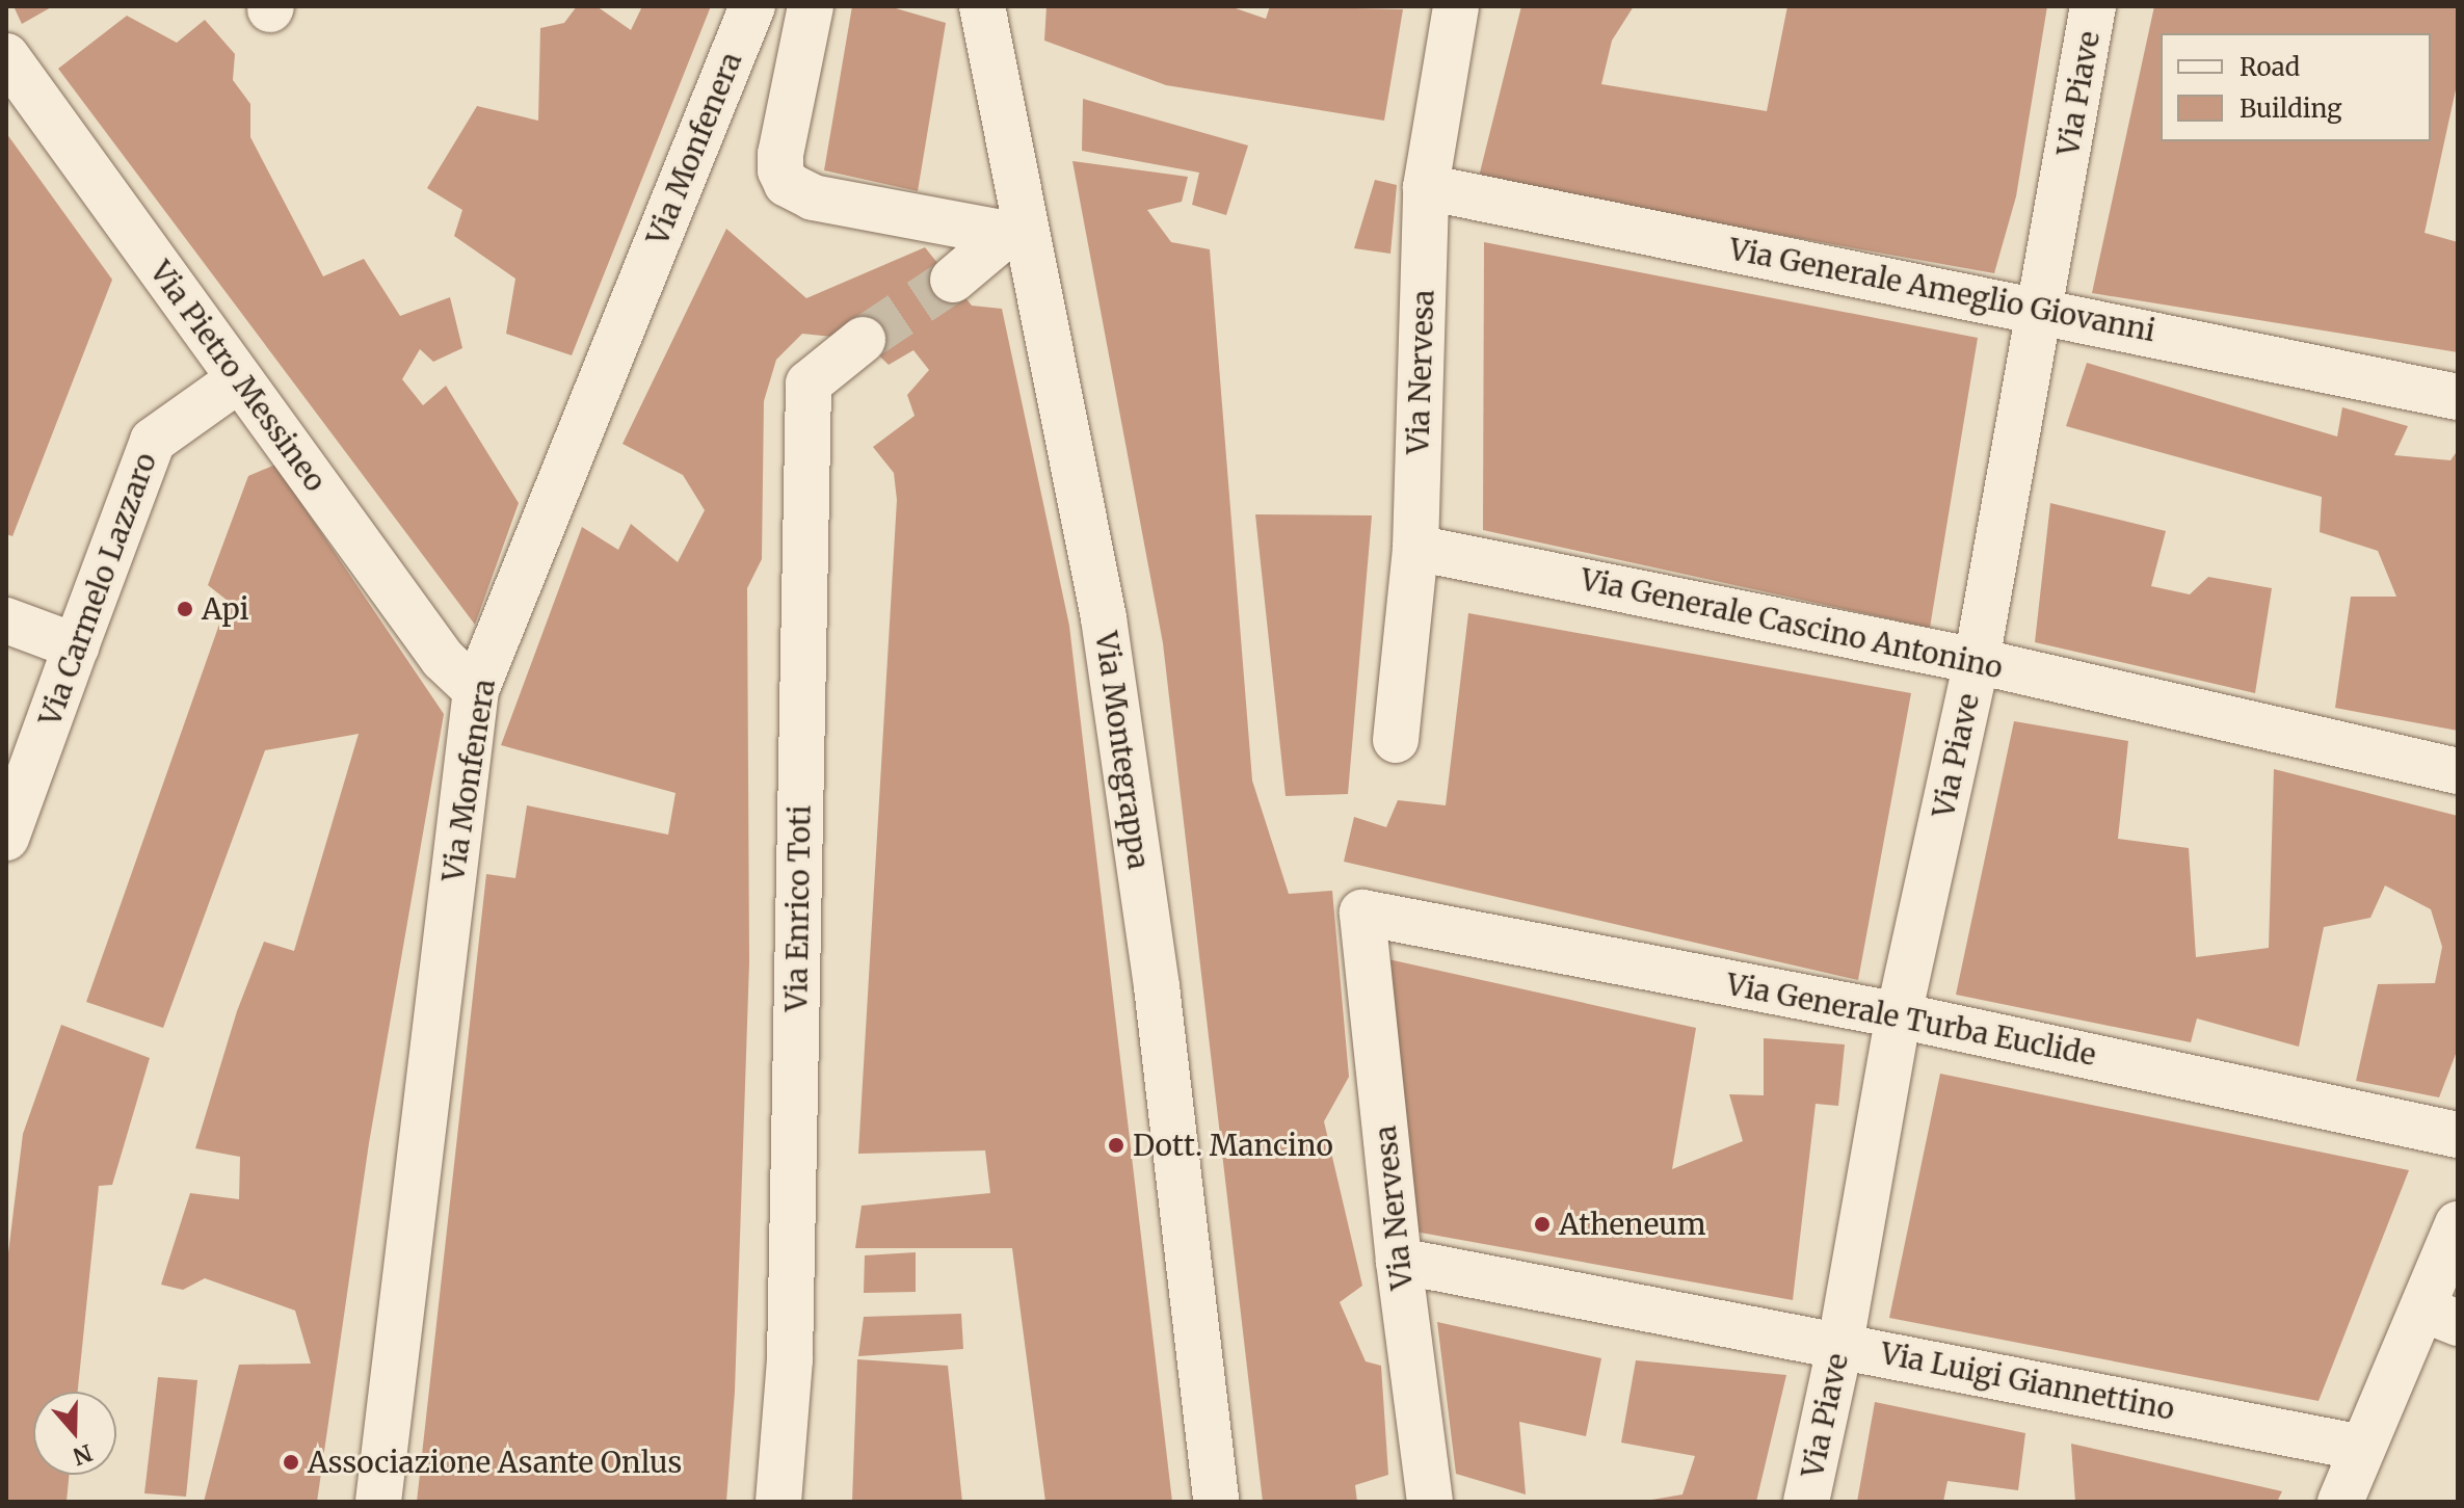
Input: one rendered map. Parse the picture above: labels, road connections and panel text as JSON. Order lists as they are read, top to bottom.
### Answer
{
  "streets": {
    "street": [
      "Via Piave",
      "Via Monfenera",
      "Via Generale Ameglio Giovanni",
      "Via Nervesa",
      "Via Pietro Messineo",
      "Via Carmelo Lazzaro",
      "Via Generale Cascino Antonino",
      "Via Montegrappa",
      "Via Enrico Toti",
      "Via Generale Turba Euclide",
      "Via Luigi Giannettino"
    ]
  },
  "crossings": [
    ["Via Piave", "Via Generale Ameglio Giovanni"],
    ["Via Piave", "Via Generale Cascino Antonino"],
    ["Via Piave", "Via Generale Turba Euclide"],
    ["Via Piave", "Via Luigi Giannettino"],
    ["Via Monfenera", "Via Pietro Messineo"],
    ["Via Generale Ameglio Giovanni", "Via Nervesa"],
    ["Via Nervesa", "Via Generale Cascino Antonino"],
    ["Via Nervesa", "Via Generale Turba Euclide"],
    ["Via Nervesa", "Via Luigi Giannettino"],
    ["Via Pietro Messineo", "Via Carmelo Lazzaro"]
  ],
  "places": [
    "Api",
    "Dott. Mancino",
    "Atheneum",
    "Associazione Asante Onlus"
  ],
  "legend": ["Road", "Building"],
  "north": "bottom"
}
